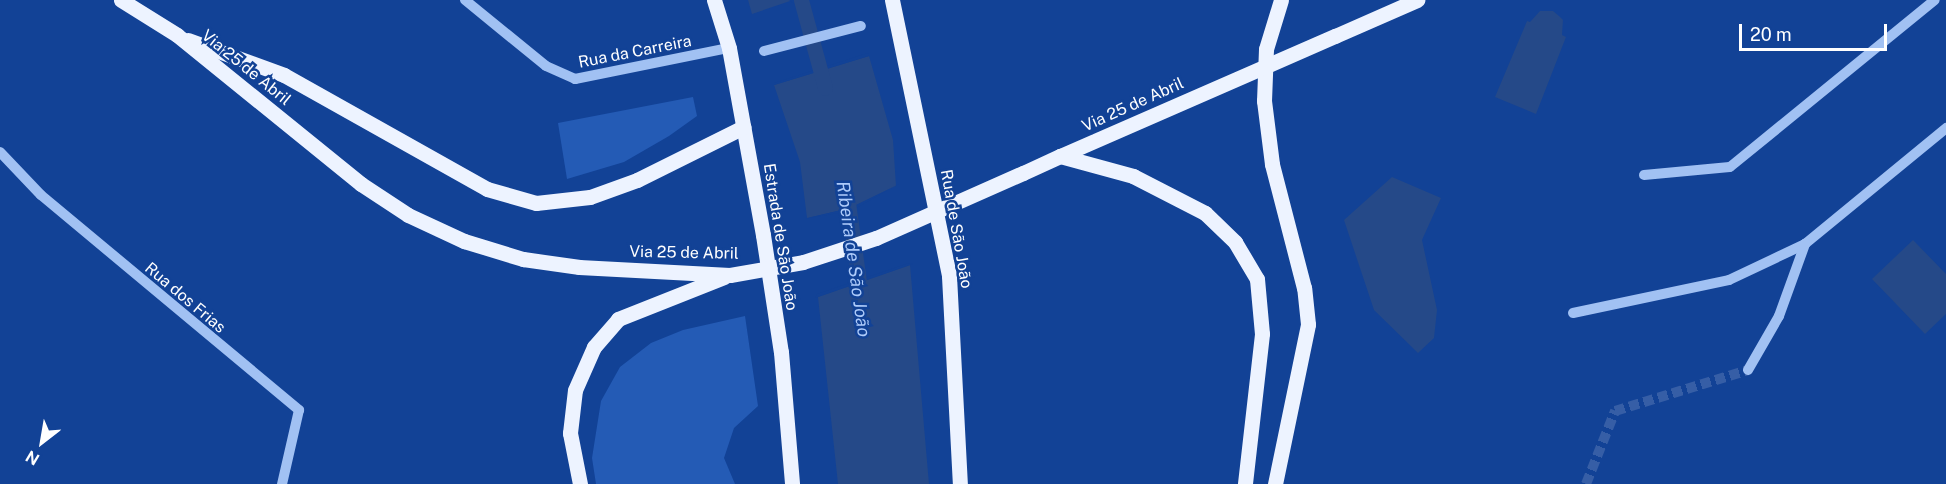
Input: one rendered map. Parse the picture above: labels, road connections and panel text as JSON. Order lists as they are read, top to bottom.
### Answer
{
  "streets": {
    "main road": ["Via 25 de Abril", "Rua de São João", "Estrada de São João"],
    "street": ["Rua da Carreira", "Rua dos Frias"]
  },
  "crossings": [
    ["Rua da Carreira", "Estrada de São João"]
  ],
  "water": ["Ribeira de São João"],
  "scale_bar": "20 m",
  "north": "bottom left"
}
